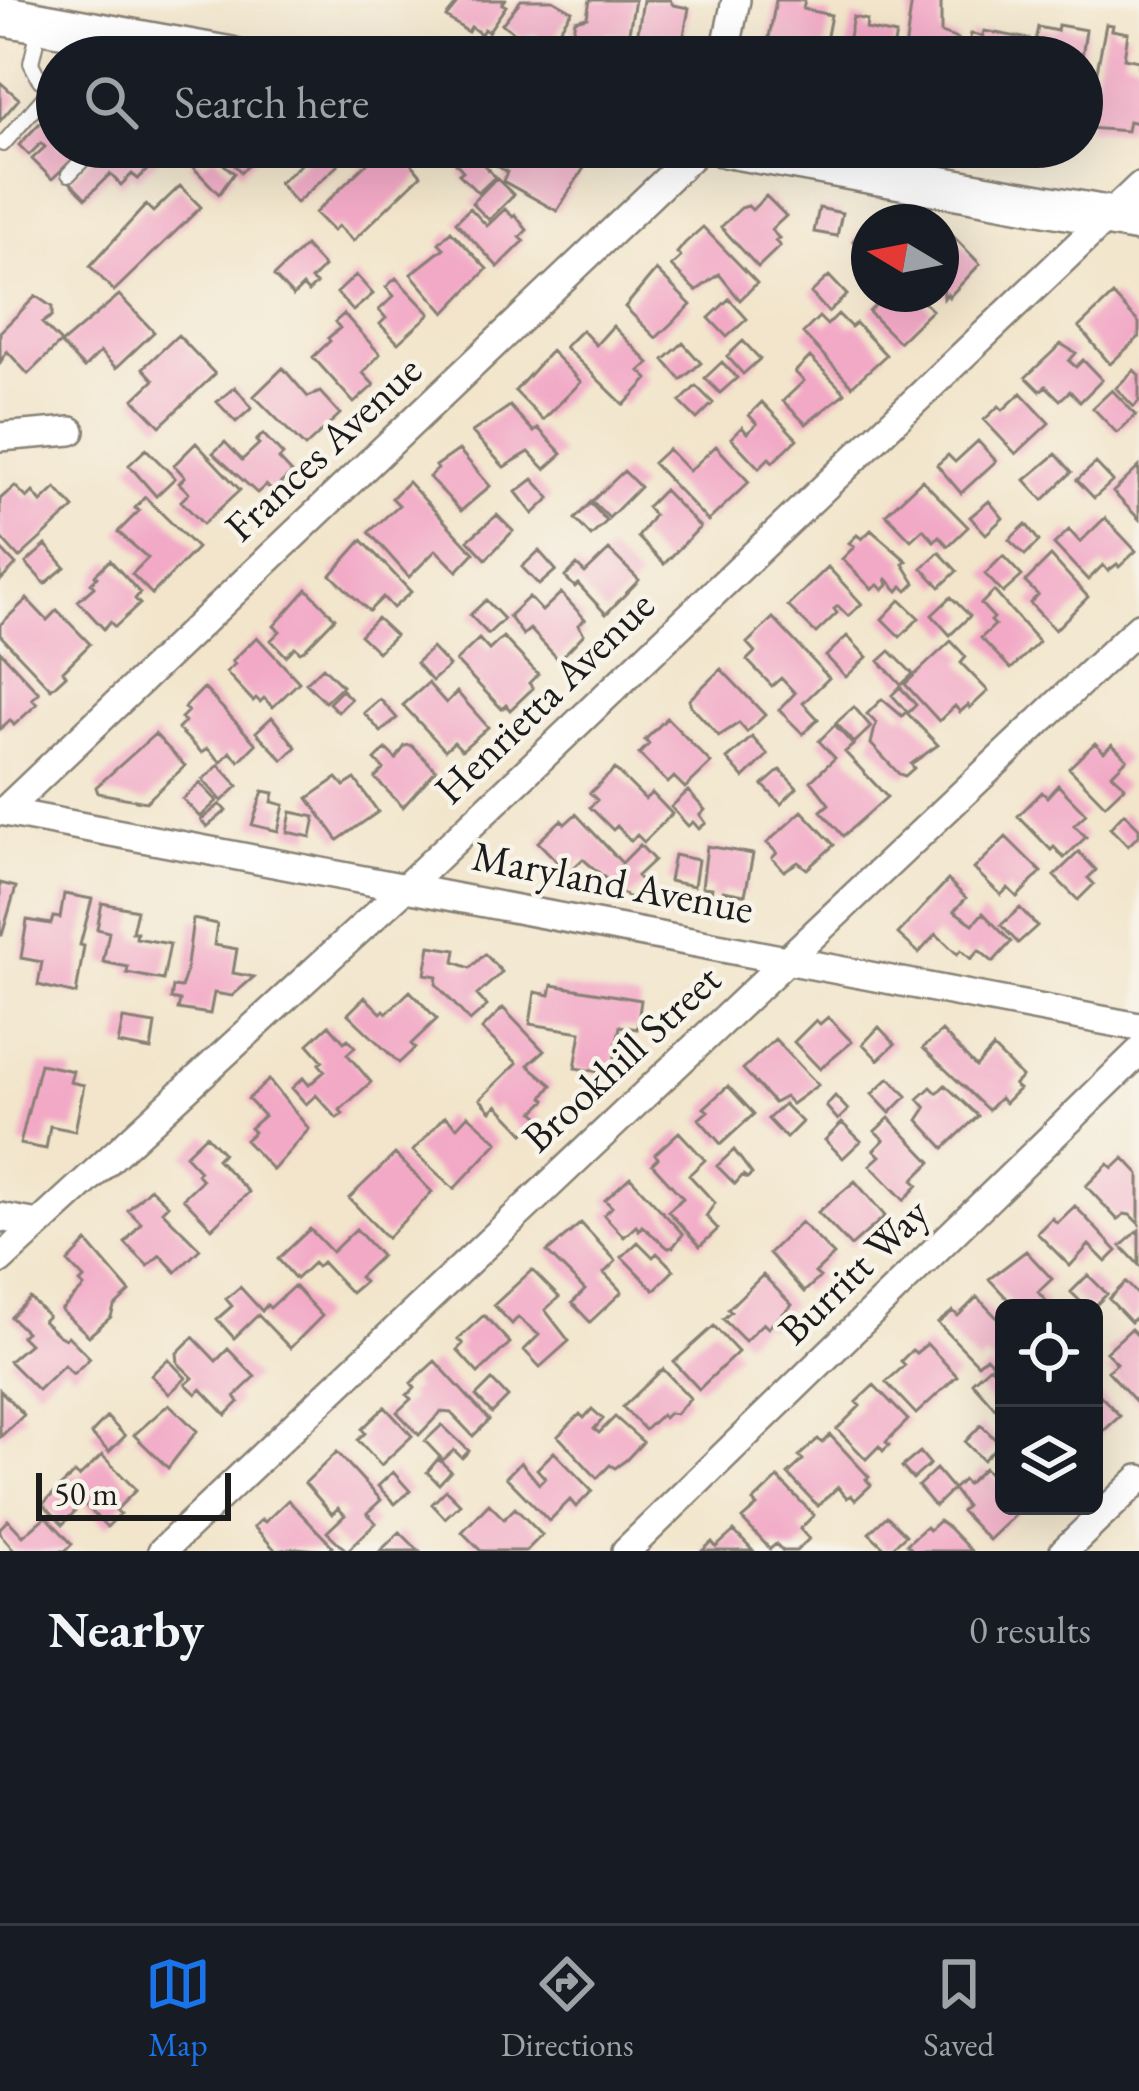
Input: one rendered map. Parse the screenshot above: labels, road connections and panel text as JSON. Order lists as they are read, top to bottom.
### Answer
{
  "streets": {
    "street": [
      "Frances Avenue",
      "Henrietta Avenue",
      "Maryland Avenue",
      "Brookhill Street",
      "Burritt Way"
    ]
  },
  "crossings": [
    ["Frances Avenue", "Maryland Avenue"],
    ["Henrietta Avenue", "Maryland Avenue"],
    ["Maryland Avenue", "Brookhill Street"]
  ],
  "scale_bar": "50 m",
  "north": "left",
  "page": {
    "search": "Search here",
    "scale": "50 m",
    "heading": ["Nearby", "0 results"],
    "nav": ["Map", "Directions", "Saved"]
  }
}
